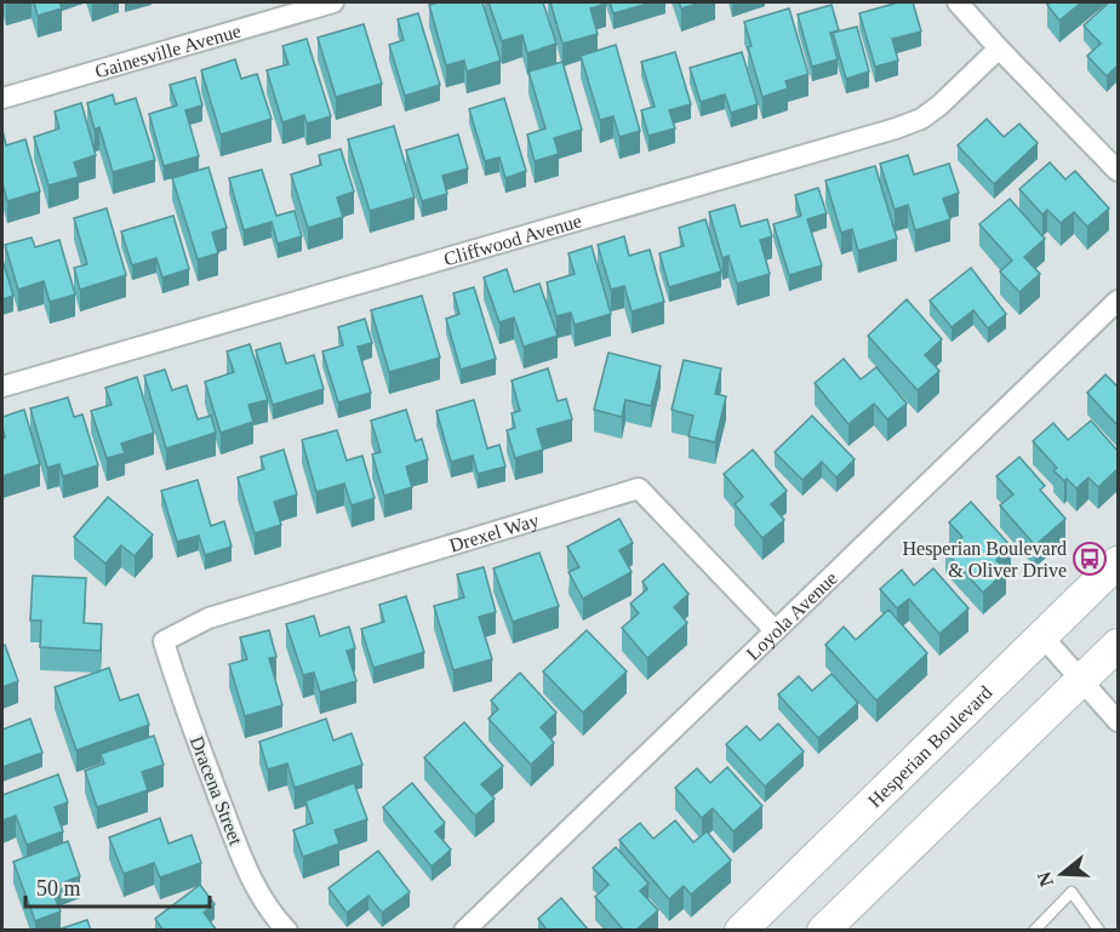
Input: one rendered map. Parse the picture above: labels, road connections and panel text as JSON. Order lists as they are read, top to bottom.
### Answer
{
  "streets": {
    "main road": ["Hesperian Boulevard"],
    "street": [
      "Gainesville Avenue",
      "Cliffwood Avenue",
      "Drexel Way",
      "Loyola Avenue",
      "Dracena Street"
    ]
  },
  "crossings": [
    ["Drexel Way", "Loyola Avenue"],
    ["Drexel Way", "Dracena Street"]
  ],
  "places": {
    "bus stop": ["Hesperian Boulevard & Oliver Drive"]
  },
  "scale_bar": "50 m",
  "north": "left"
}
